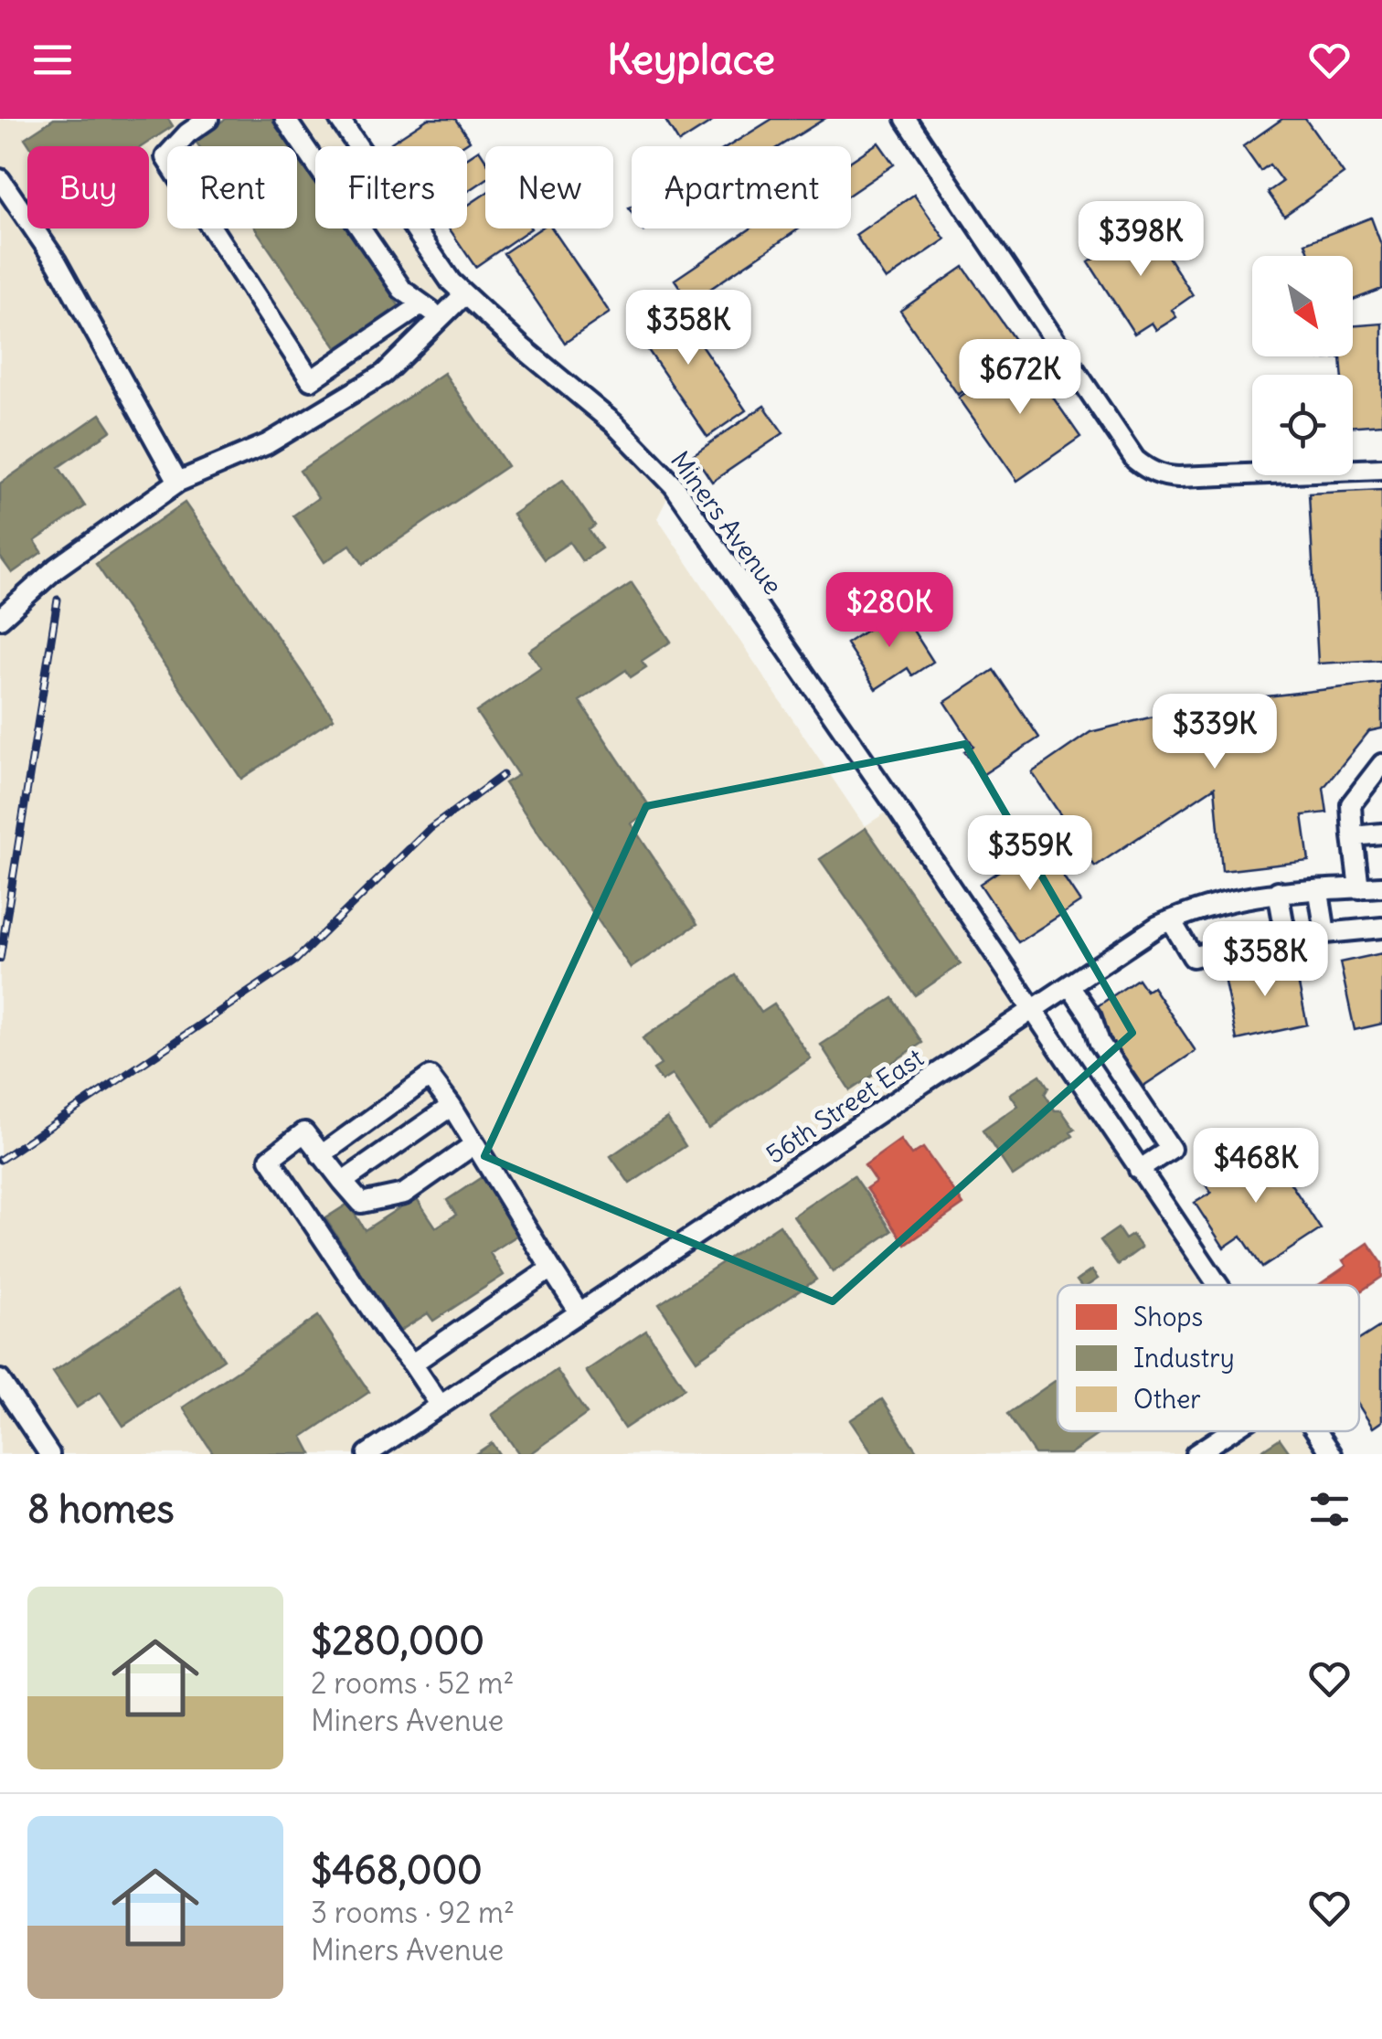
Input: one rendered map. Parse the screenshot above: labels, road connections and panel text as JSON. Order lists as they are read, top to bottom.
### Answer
{
  "streets": {
    "street": ["Miners Avenue", "56th Street East"]
  },
  "crossings": [
    ["Miners Avenue", "56th Street East"]
  ],
  "legend": ["Shops", "Industry", "Other"],
  "north": "bottom right",
  "page": {
    "header": "Keyplace",
    "chip": [
      "Buy",
      "Rent",
      "Filters",
      "New",
      "Apartment"
    ],
    "price": [
      "$398K",
      "$358K",
      "$672K",
      "$280K",
      "$339K",
      "$359K",
      "$358K",
      "$468K"
    ],
    "heading": "8 homes",
    "list": [
      {
        "name": "$280,000",
        "note": "2 rooms · 52 m² · Miners Avenue"
      },
      {
        "name": "$468,000",
        "note": "3 rooms · 92 m² · Miners Avenue"
      }
    ]
  }
}
